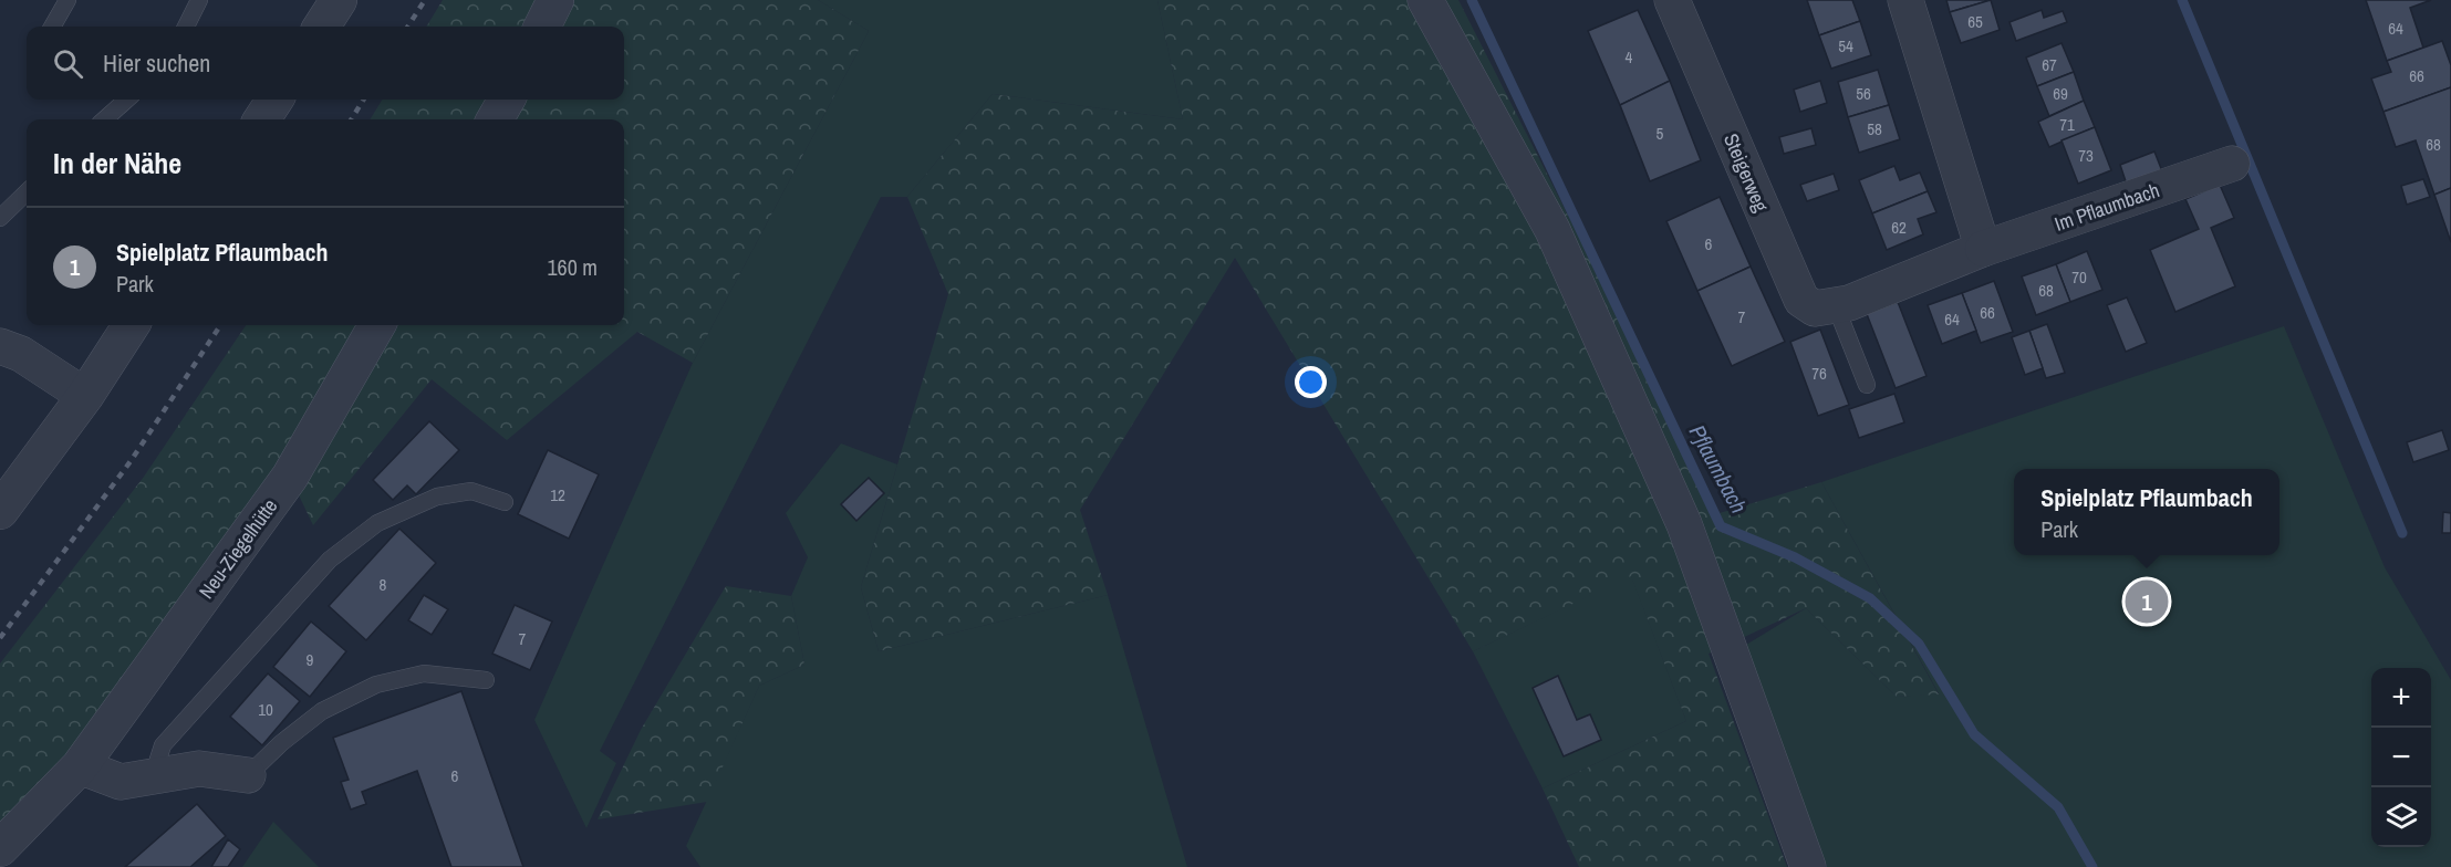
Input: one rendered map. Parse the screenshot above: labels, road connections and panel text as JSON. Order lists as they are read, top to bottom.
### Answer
{
  "streets": {
    "street": ["Steigerweg", "Im Pflaumbach", "Neu-Ziegelhütte"]
  },
  "crossings": [
    ["Steigerweg", "Im Pflaumbach"]
  ],
  "water": ["Pflaumbach"],
  "house_numbers": [
    "65",
    "64",
    "54",
    "4",
    "67",
    "66",
    "56",
    "69",
    "71",
    "58",
    "5",
    "68",
    "73",
    "62",
    "6",
    "70",
    "68",
    "66",
    "7",
    "64",
    "76",
    "12",
    "8",
    "7",
    "9",
    "10",
    "6"
  ],
  "page": {
    "search": "Hier suchen",
    "heading": "In der Nähe",
    "list": [
      {
        "mark": "1",
        "name": "Spielplatz Pflaumbach",
        "note": "Park",
        "value": "160 m"
      }
    ],
    "popup": ["Spielplatz Pflaumbach", "Park"],
    "pins": "1",
    "map_buttons": ["+", "−"]
  }
}
